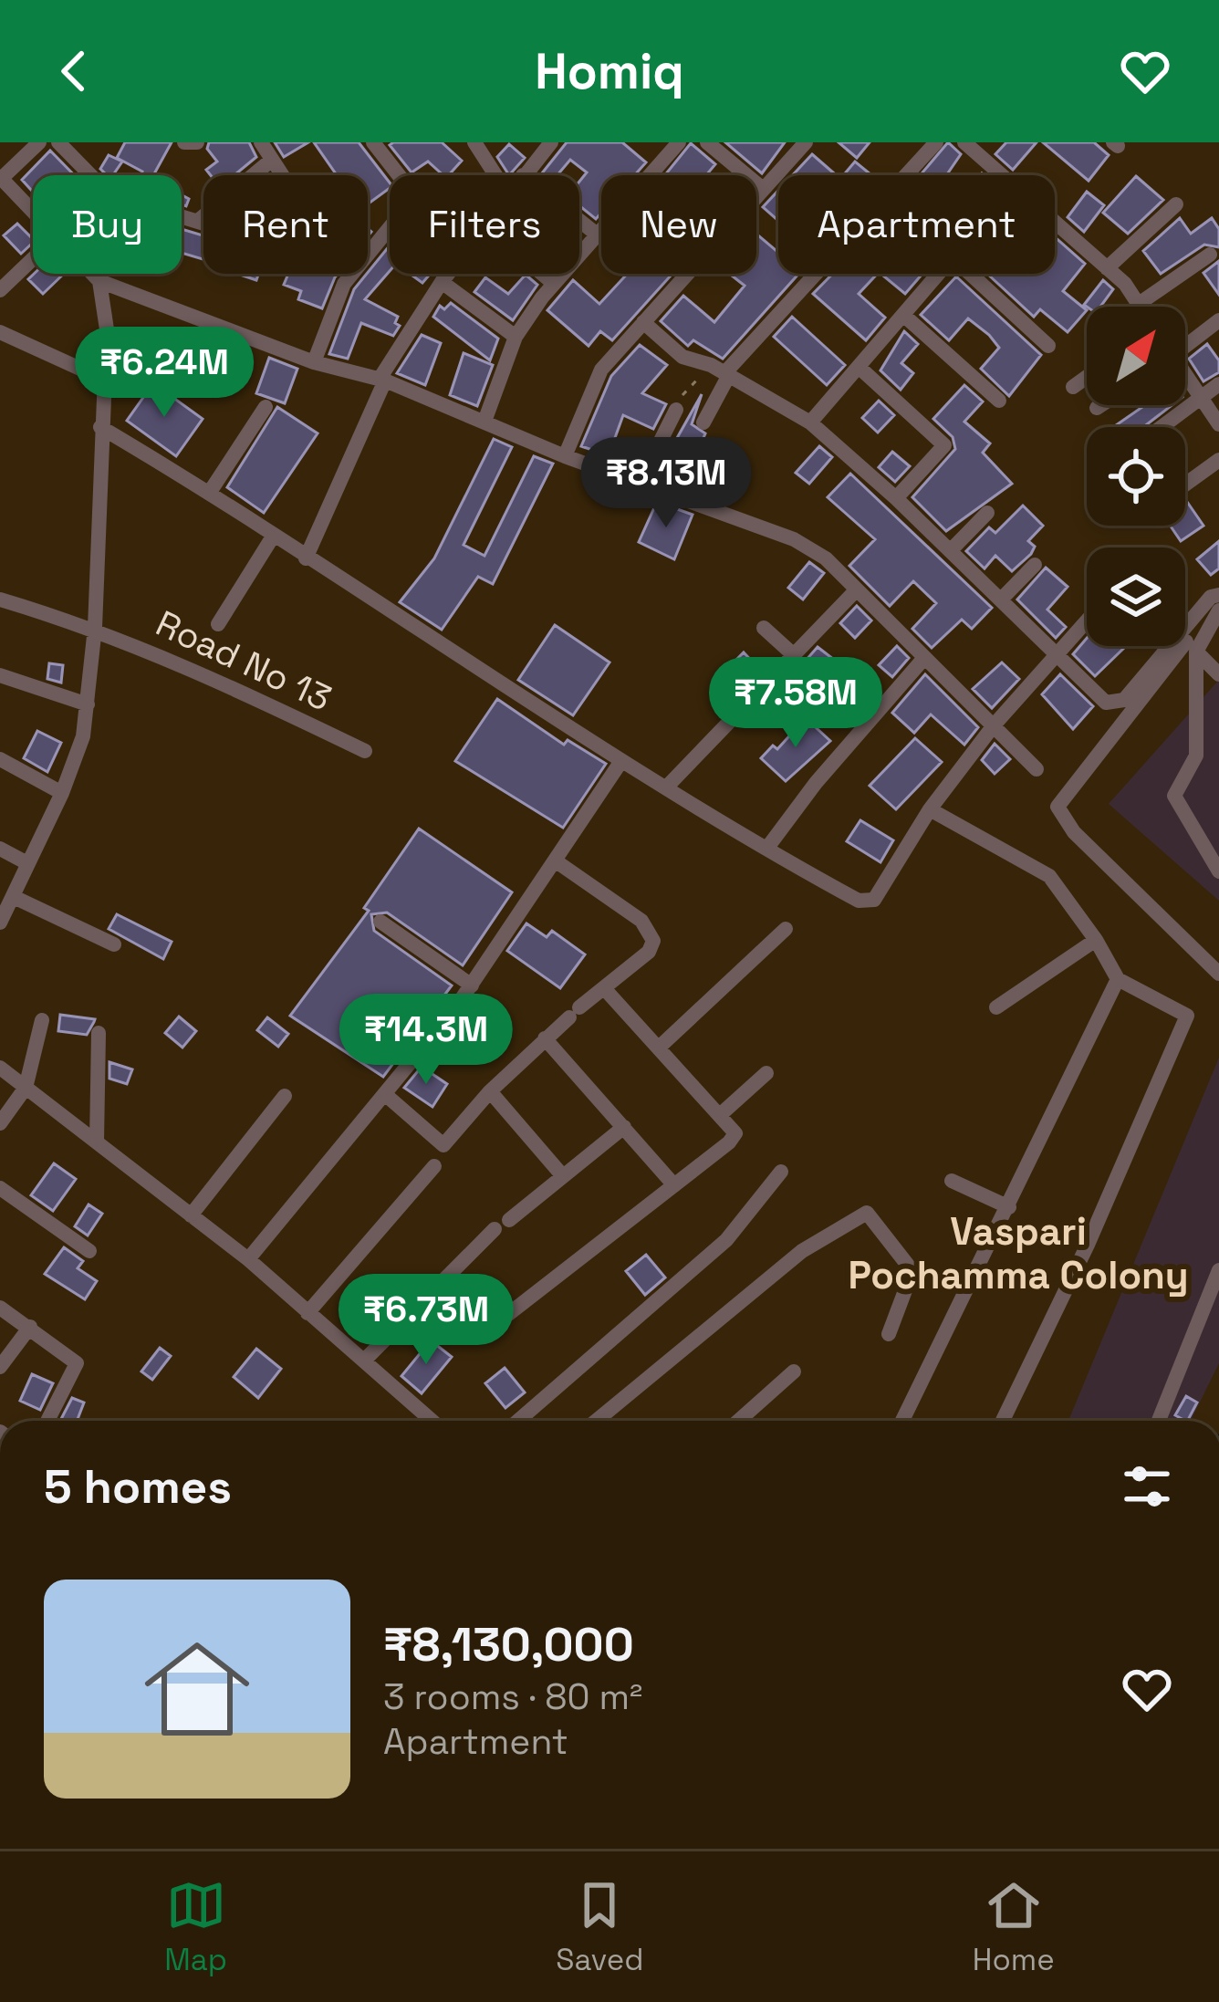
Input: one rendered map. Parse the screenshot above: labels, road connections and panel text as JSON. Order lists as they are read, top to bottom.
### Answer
{
  "streets": {
    "street": ["Road No 13"]
  },
  "districts": ["Vaspari Pochamma Colony"],
  "north": "top right",
  "page": {
    "header": "Homiq",
    "chip": [
      "Buy",
      "Rent",
      "Filters",
      "New",
      "Apartment"
    ],
    "price": [
      "₹6.24M",
      "₹8.13M",
      "₹7.58M",
      "₹14.3M",
      "₹6.73M"
    ],
    "heading": "5 homes",
    "list": [
      {
        "name": "₹8,130,000",
        "note": "3 rooms · 80 m² · Apartment"
      }
    ],
    "tabs": ["Map", "Saved", "Home"]
  }
}
